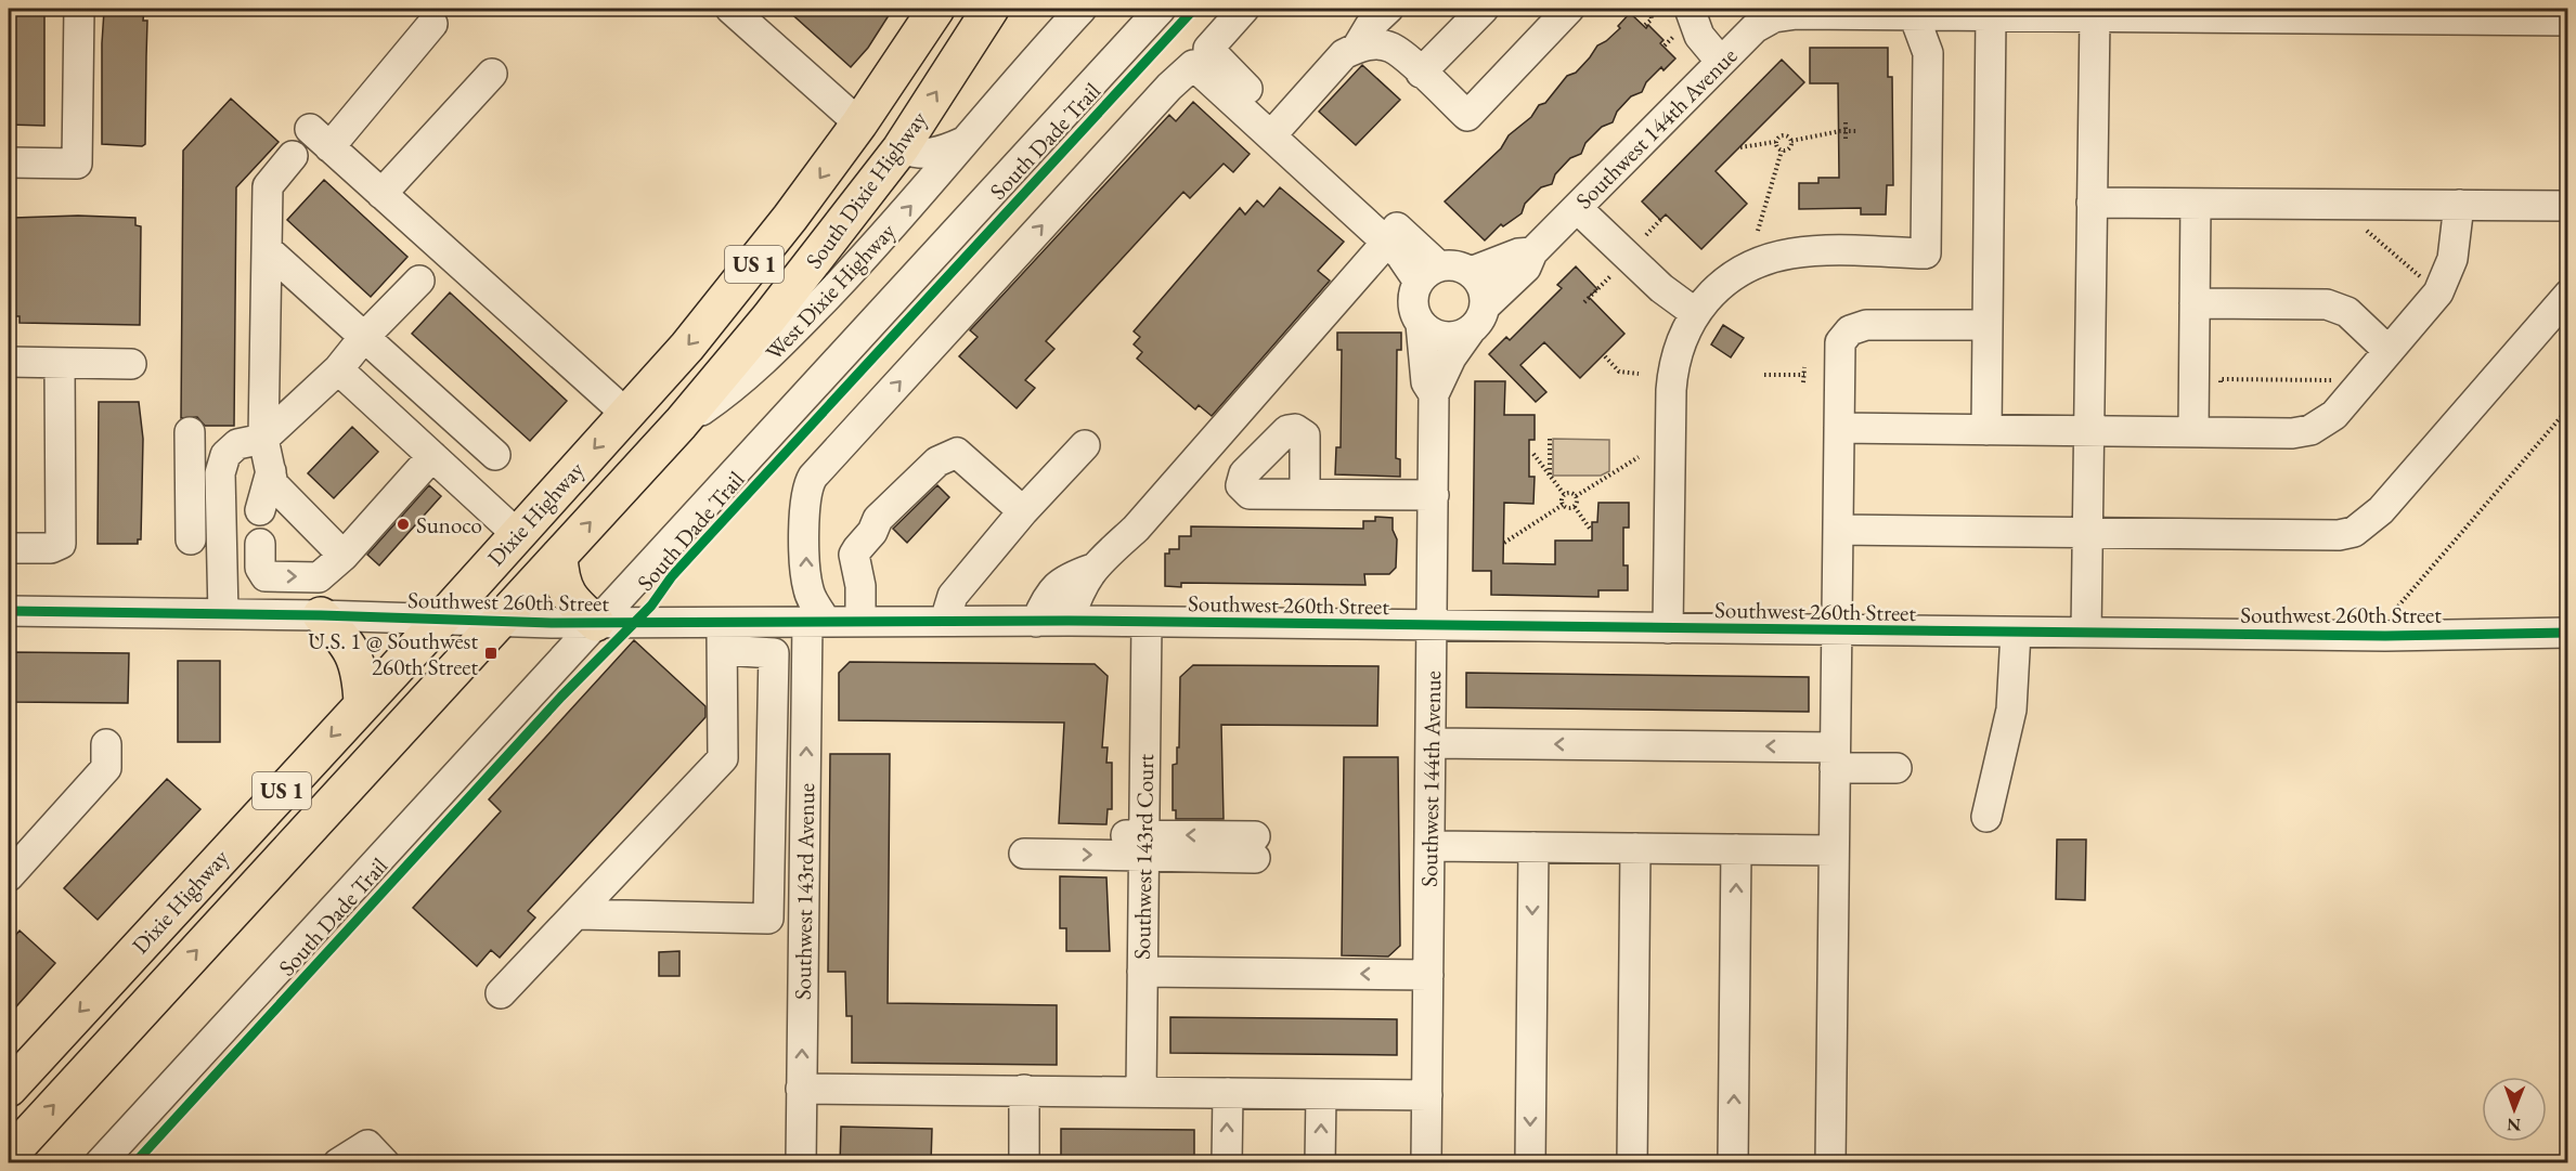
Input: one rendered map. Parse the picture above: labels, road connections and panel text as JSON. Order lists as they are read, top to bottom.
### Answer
{
  "streets": {
    "highway": ["South Dixie Highway", "US 1", "Dixie Highway"],
    "street": [
      "Southwest 144th Avenue",
      "West Dixie Highway",
      "Southwest 260th Street",
      "Southwest 143rd Court",
      "Southwest 143rd Avenue"
    ],
    "cycle path": ["South Dade Trail"]
  },
  "crossings": [
    ["Southwest 144th Avenue", "Southwest 260th Street"],
    ["South Dixie Highway", "West Dixie Highway"],
    ["South Dixie Highway", "Dixie Highway"],
    ["West Dixie Highway", "Dixie Highway"],
    ["Dixie Highway", "Southwest 260th Street"],
    ["Southwest 260th Street", "Southwest 143rd Court"],
    ["Southwest 260th Street", "Southwest 143rd Avenue"]
  ],
  "one_way": ["Southwest 143rd Avenue"],
  "places": {
    "other": ["Sunoco"],
    "transit": ["U.S. 1 @ Southwest 260th Street"]
  },
  "north": "bottom"
}
